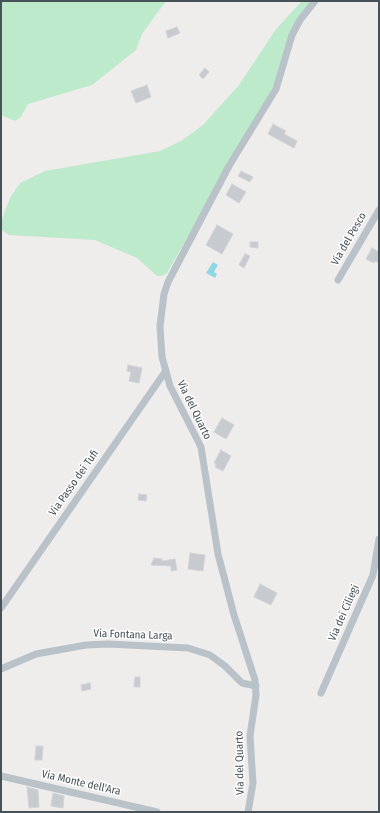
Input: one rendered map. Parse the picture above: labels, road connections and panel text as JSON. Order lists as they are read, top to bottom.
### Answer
{
  "streets": {
    "street": [
      "Via del Pesco",
      "Via del Quarto",
      "Via Passo dei Tufi",
      "Via dei Ciliegi",
      "Via Fontana Larga",
      "Via Monte dell'Ara"
    ]
  },
  "crossings": [
    ["Via del Quarto", "Via Passo dei Tufi"],
    ["Via del Quarto", "Via Fontana Larga"]
  ]
}
